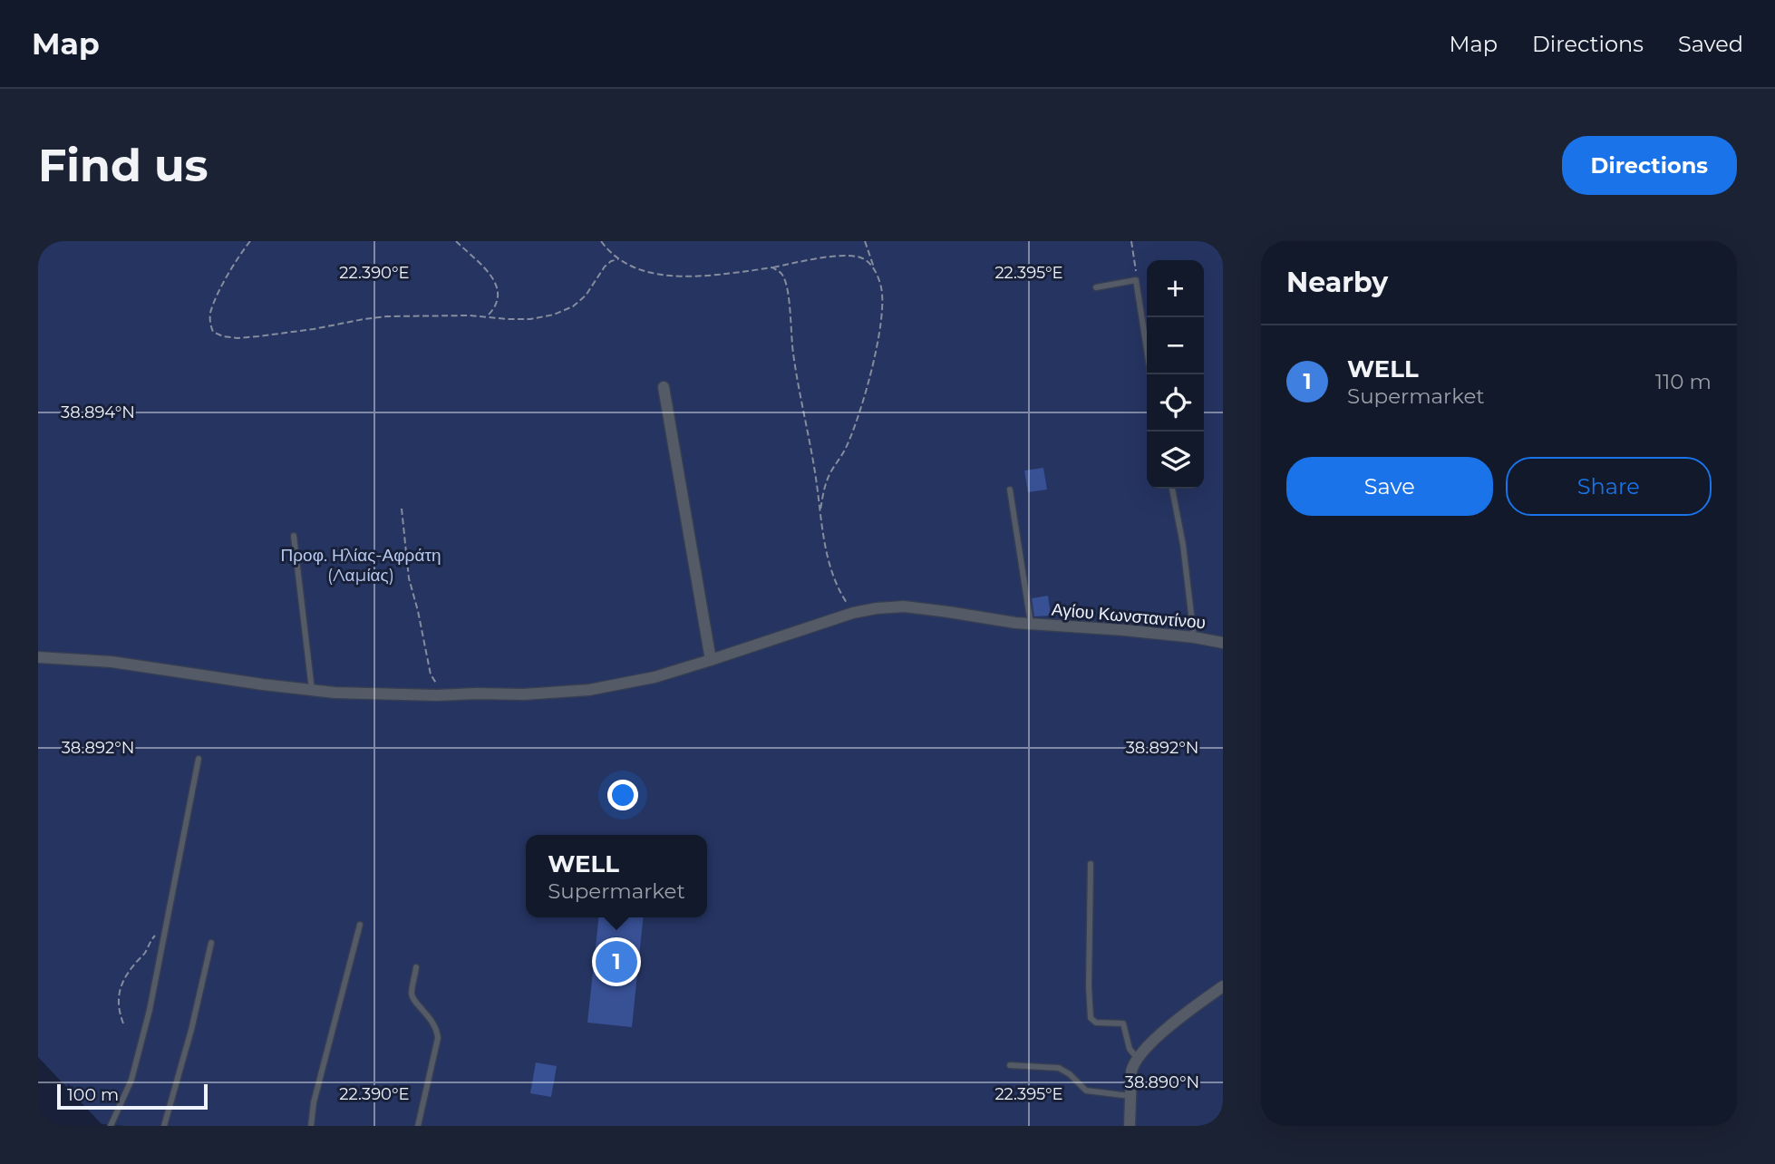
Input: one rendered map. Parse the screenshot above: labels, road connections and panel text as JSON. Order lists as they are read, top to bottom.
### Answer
{
  "streets": {
    "street": ["Αγίου Κωνσταντίνου"]
  },
  "parks": ["Προφ. Ηλίας-Αφράτη (Λαμίας)"],
  "scale_bar": "100 m",
  "page": {
    "header": "Map",
    "nav": ["Map", "Directions", "Saved"],
    "buttons": [
      "Directions",
      ["Save", "Share"]
    ],
    "title": "Find us",
    "heading": "Nearby",
    "map_buttons": ["+", "−"],
    "list": [
      {
        "mark": "1",
        "name": "WELL",
        "note": "Supermarket",
        "value": "110 m"
      }
    ],
    "popup": ["WELL", "Supermarket"],
    "pins": "1",
    "scale": "100 m"
  },
  "coordinates": [
    "22.390°E",
    "22.395°E",
    "38.894°N",
    "38.892°N",
    "38.890°N"
  ]
}
